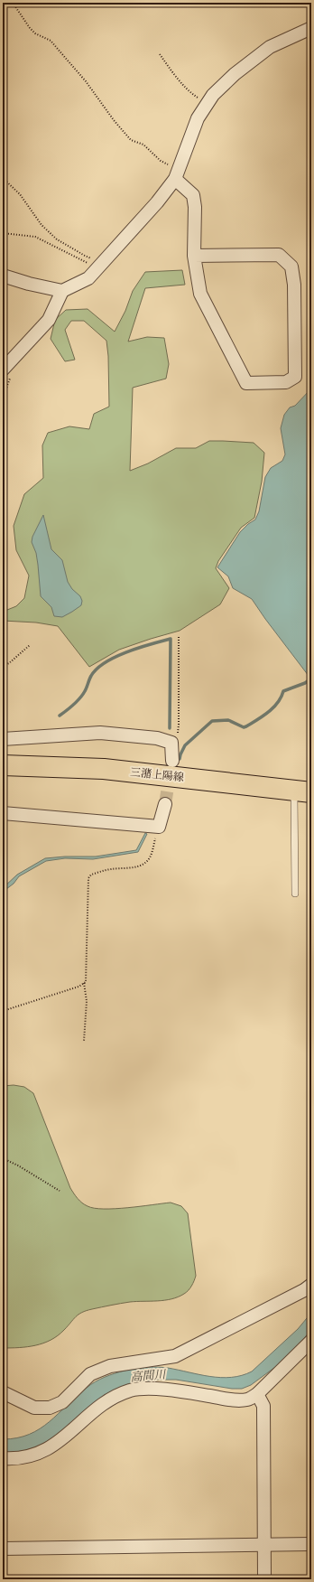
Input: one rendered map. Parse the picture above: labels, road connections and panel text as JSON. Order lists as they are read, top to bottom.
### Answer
{
  "streets": {
    "main road": ["三潴上陽線"]
  },
  "water": ["高間川"]
}
